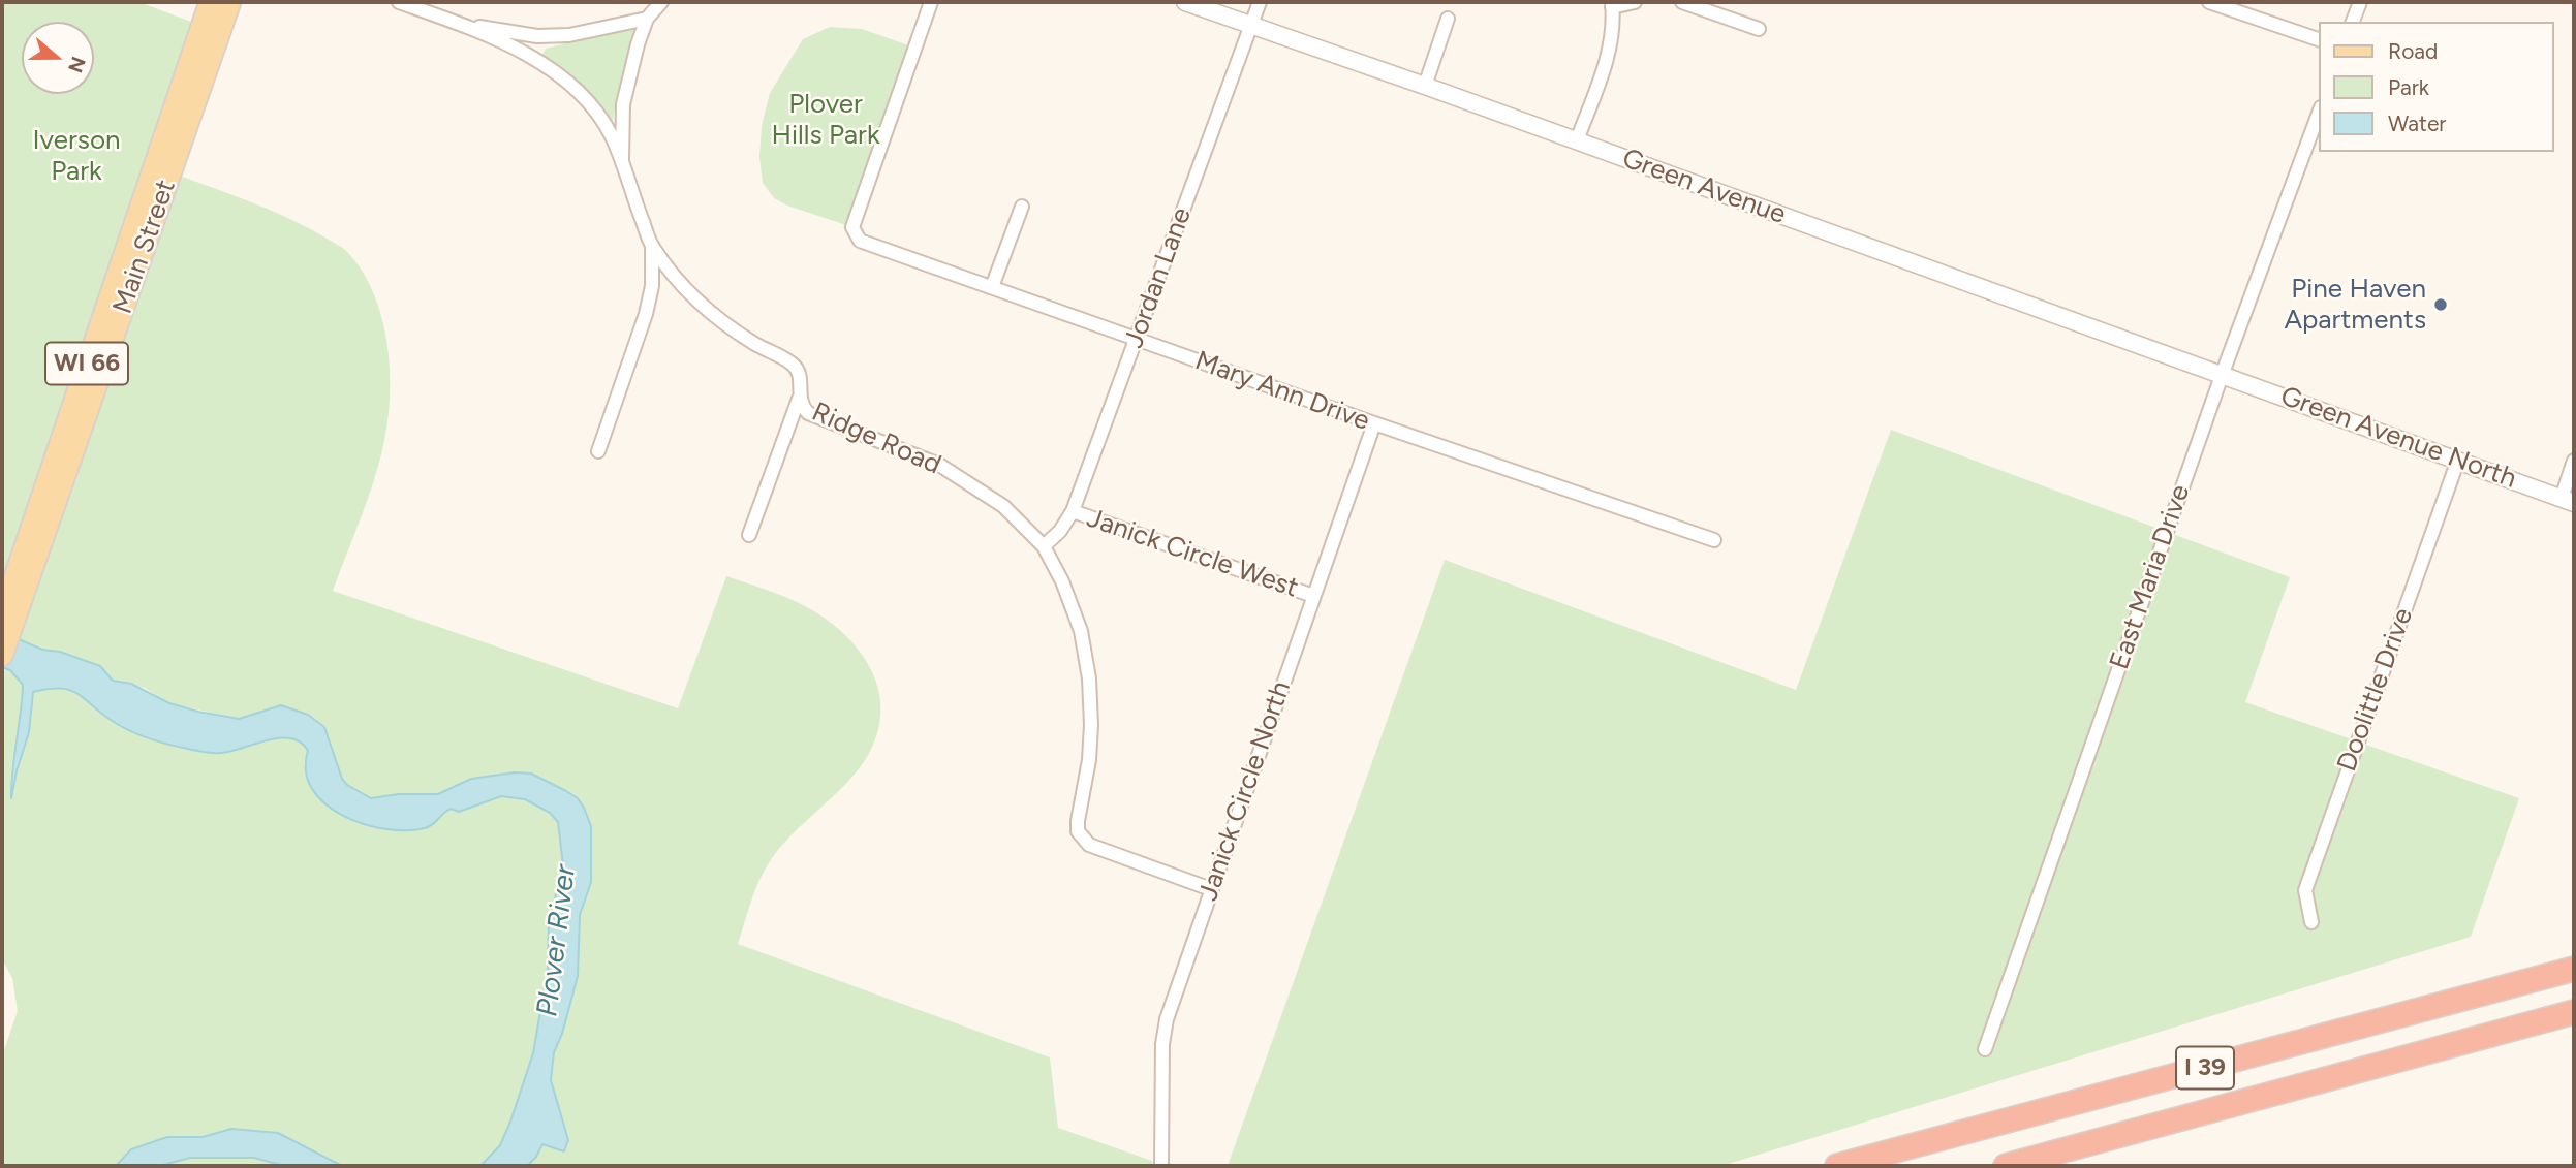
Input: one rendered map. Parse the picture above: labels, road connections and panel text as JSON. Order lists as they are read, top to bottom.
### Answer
{
  "streets": {
    "highway": ["I 39"],
    "main road": ["Main Street", "WI 66"],
    "street": [
      "Green Avenue",
      "Jordan Lane",
      "Mary Ann Drive",
      "Green Avenue North",
      "Ridge Road",
      "Janick Circle West",
      "East Maria Drive",
      "Doolittle Drive",
      "Janick Circle North"
    ]
  },
  "crossings": [
    ["Green Avenue", "Jordan Lane"],
    ["Green Avenue", "Green Avenue North"],
    ["Green Avenue", "East Maria Drive"],
    ["Jordan Lane", "Mary Ann Drive"],
    ["Jordan Lane", "Ridge Road"],
    ["Jordan Lane", "Janick Circle West"],
    ["Mary Ann Drive", "Janick Circle North"],
    ["Green Avenue North", "East Maria Drive"],
    ["Green Avenue North", "Doolittle Drive"],
    ["Ridge Road", "Janick Circle North"],
    ["Janick Circle West", "Janick Circle North"]
  ],
  "water": ["Plover River"],
  "parks": ["Plover Hills Park", "Iverson Park"],
  "places": ["Pine Haven Apartments"],
  "legend": ["Road", "Park", "Water"],
  "north": "right"
}
